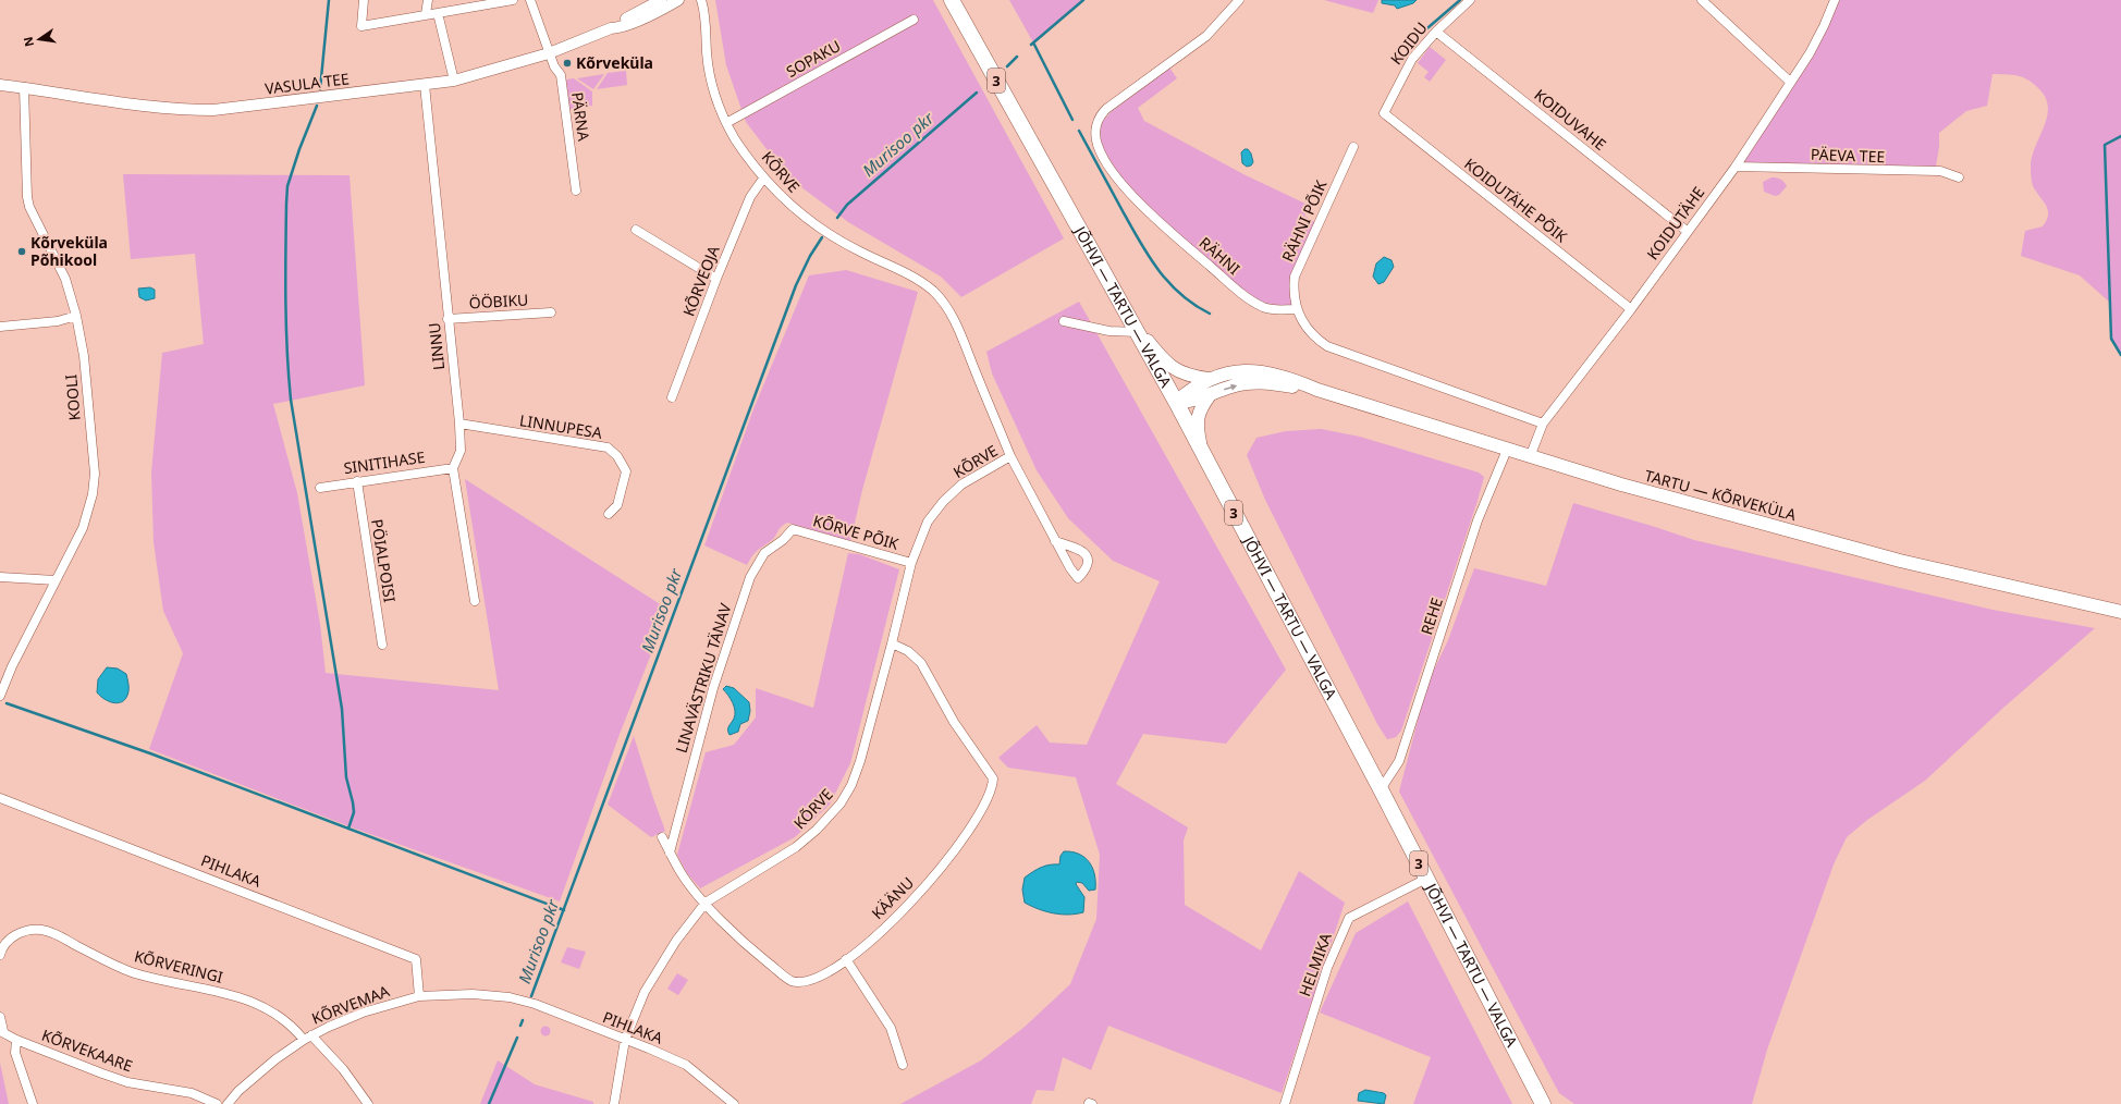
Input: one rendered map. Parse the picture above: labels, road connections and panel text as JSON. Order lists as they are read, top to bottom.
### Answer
{
  "streets": {
    "highway": ["3", "JÕHVI — TARTU — VALGA"],
    "main road": ["TARTU — KÕRVEKÜLA"],
    "street": [
      "KOIDU",
      "SOPAKU",
      "VASULA TEE",
      "PÄRNA",
      "KOIDUVAHE",
      "PÄEVA TEE",
      "KÕRVE",
      "KOIDUTÄHE PÕIK",
      "RÄHNI PÕIK",
      "KOIDUTÄHE",
      "RÄHNI",
      "KÕRVEOJA",
      "ÖÖBIKU",
      "LINNU",
      "KOOLI",
      "LINNUPESA",
      "SINITIHASE",
      "KÕRVE PÕIK",
      "PÖIALPOISI",
      "REHE",
      "LINAVÄSTRIKU TÄNAV",
      "PIHLAKA",
      "KÄÄNU",
      "HELMIKA",
      "KÕRVERINGI",
      "KÕRVEMAA",
      "KÕRVEKAARE"
    ]
  },
  "crossings": [
    ["KOIDU", "KOIDUVAHE"],
    ["KOIDU", "KOIDUTÄHE PÕIK"],
    ["SOPAKU", "KÕRVE"],
    ["VASULA TEE", "PÄRNA"],
    ["VASULA TEE", "LINNU"],
    ["VASULA TEE", "KOOLI"],
    ["KOIDUVAHE", "KOIDUTÄHE"],
    ["PÄEVA TEE", "KOIDUTÄHE"],
    ["KÕRVE", "KÕRVEOJA"],
    ["KÕRVE", "KÕRVE PÕIK"],
    ["KÕRVE", "PIHLAKA"],
    ["KÕRVE", "KÄÄNU"],
    ["KOIDUTÄHE PÕIK", "KOIDUTÄHE"],
    ["RÄHNI PÕIK", "RÄHNI"],
    ["KOIDUTÄHE", "TARTU — KÕRVEKÜLA"],
    ["ÖÖBIKU", "LINNU"],
    ["JÕHVI — TARTU — VALGA", "TARTU — KÕRVEKÜLA"],
    ["JÕHVI — TARTU — VALGA", "REHE"],
    ["JÕHVI — TARTU — VALGA", "HELMIKA"],
    ["LINNU", "LINNUPESA"],
    ["LINNU", "SINITIHASE"],
    ["SINITIHASE", "PÖIALPOISI"],
    ["TARTU — KÕRVEKÜLA", "REHE"],
    ["KÕRVE PÕIK", "LINAVÄSTRIKU TÄNAV"],
    ["LINAVÄSTRIKU TÄNAV", "KÄÄNU"],
    ["PIHLAKA", "KÕRVEMAA"],
    ["KÕRVERINGI", "KÕRVEMAA"]
  ],
  "water": ["Murisoo pkr"],
  "places": ["Kõrveküla", "Kõrveküla Põhikool"],
  "north": "left"
}
